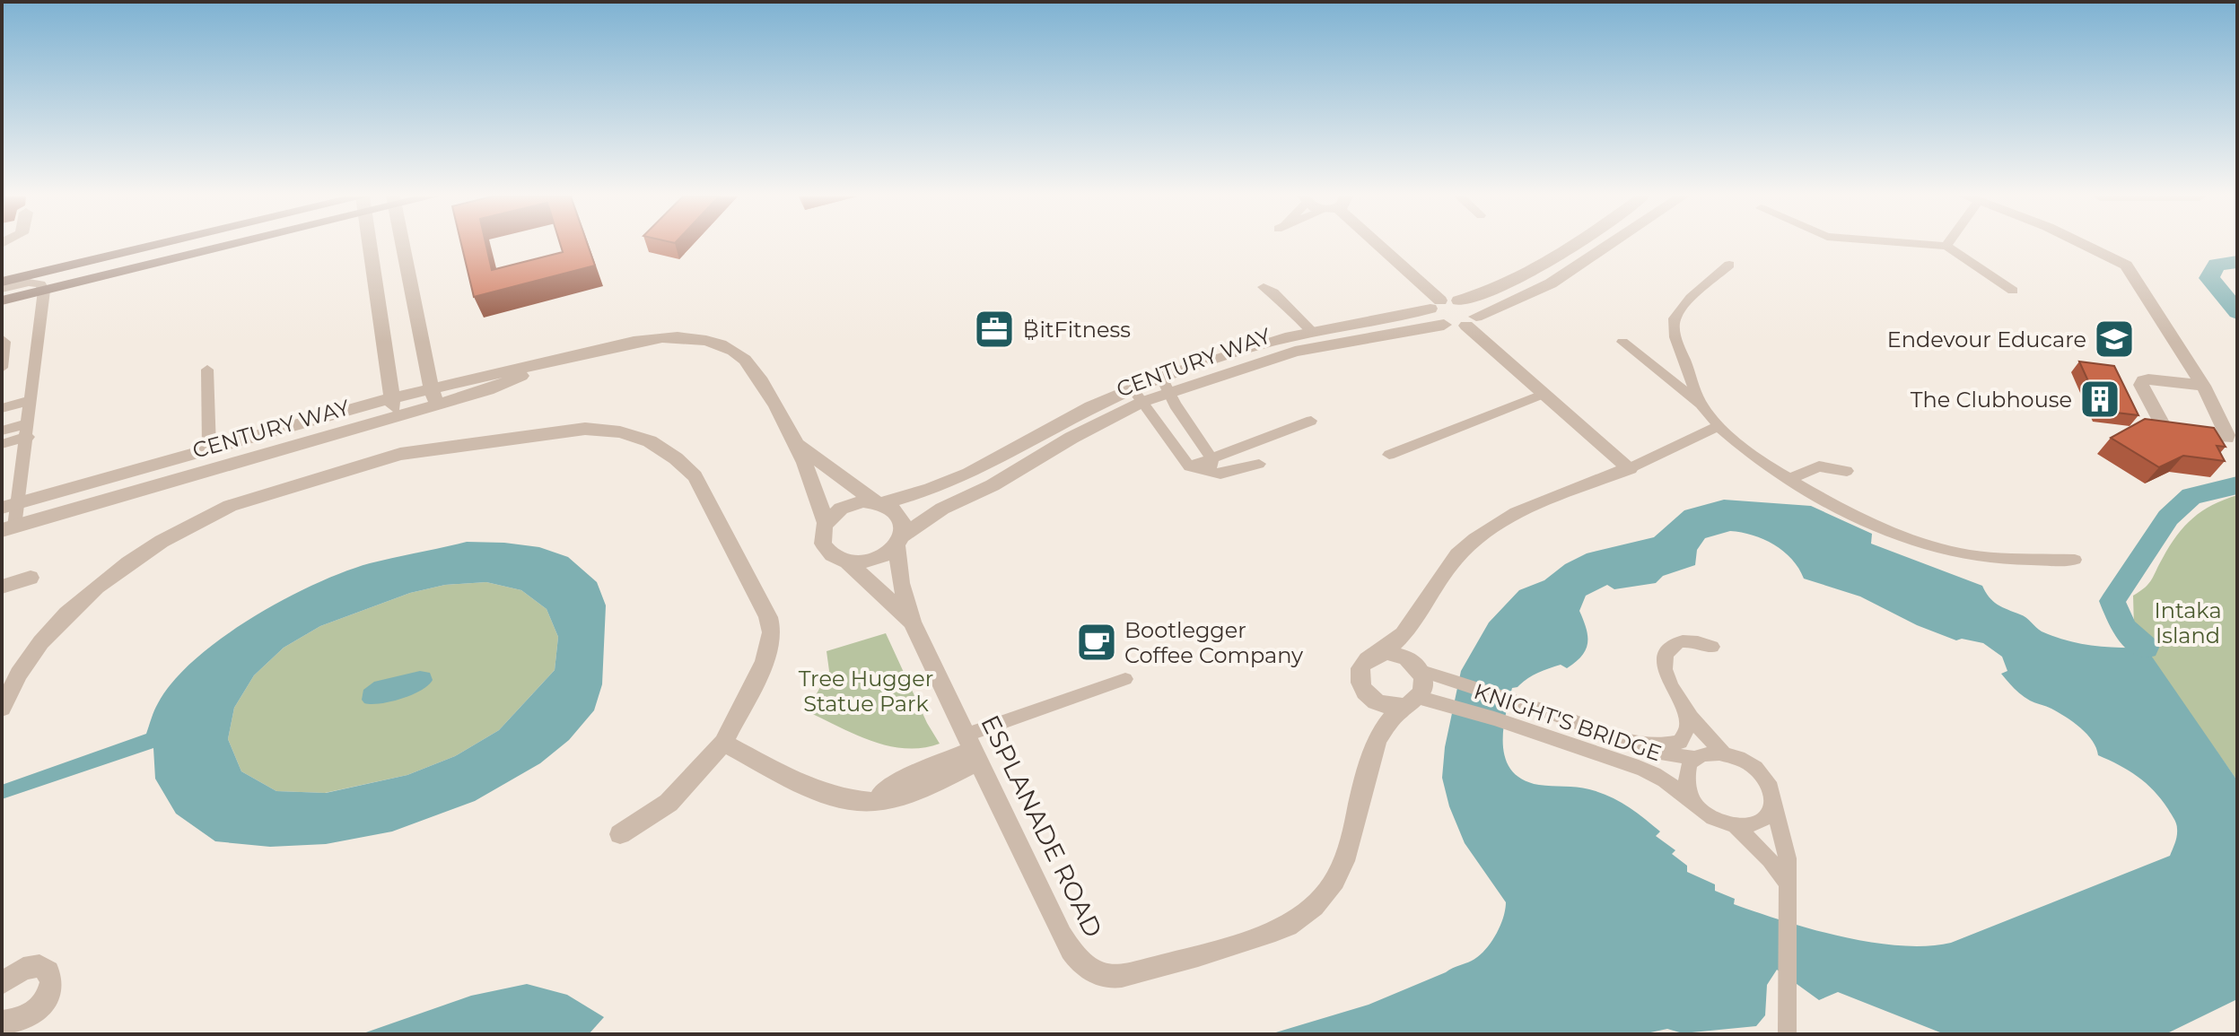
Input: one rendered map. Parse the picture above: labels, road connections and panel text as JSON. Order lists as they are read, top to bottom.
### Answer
{
  "streets": {
    "street": ["CENTURY WAY", "ESPLANADE ROAD"],
    "lane": ["KNIGHT'S BRIDGE"]
  },
  "crossings": [
    ["CENTURY WAY", "ESPLANADE ROAD"],
    ["KNIGHT'S BRIDGE", "ESPLANADE ROAD"]
  ],
  "parks": ["Intaka Island", "Tree Hugger Statue Park"],
  "places": {
    "office": ["₿itFitness"],
    "school or university": ["Endevour Educare"],
    "building": ["The Clubhouse"],
    "cafe": ["Bootlegger Coffee Company"]
  }
}
